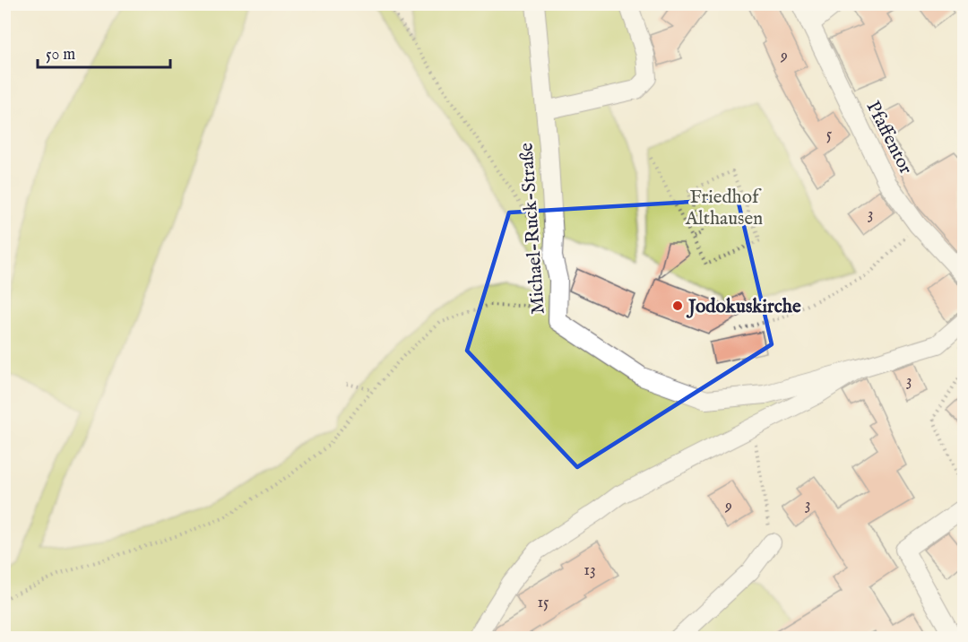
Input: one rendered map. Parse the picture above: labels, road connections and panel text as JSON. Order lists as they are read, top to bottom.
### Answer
{
  "streets": {
    "street": ["Pfaffentor", "Michael-Ruck-Straße"]
  },
  "parks": ["Friedhof Althausen"],
  "places": ["Jodokuskirche"],
  "house_numbers": [
    "9",
    "5",
    "3",
    "3",
    "3",
    "9",
    "13",
    "15"
  ],
  "scale_bar": "50 m"
}
